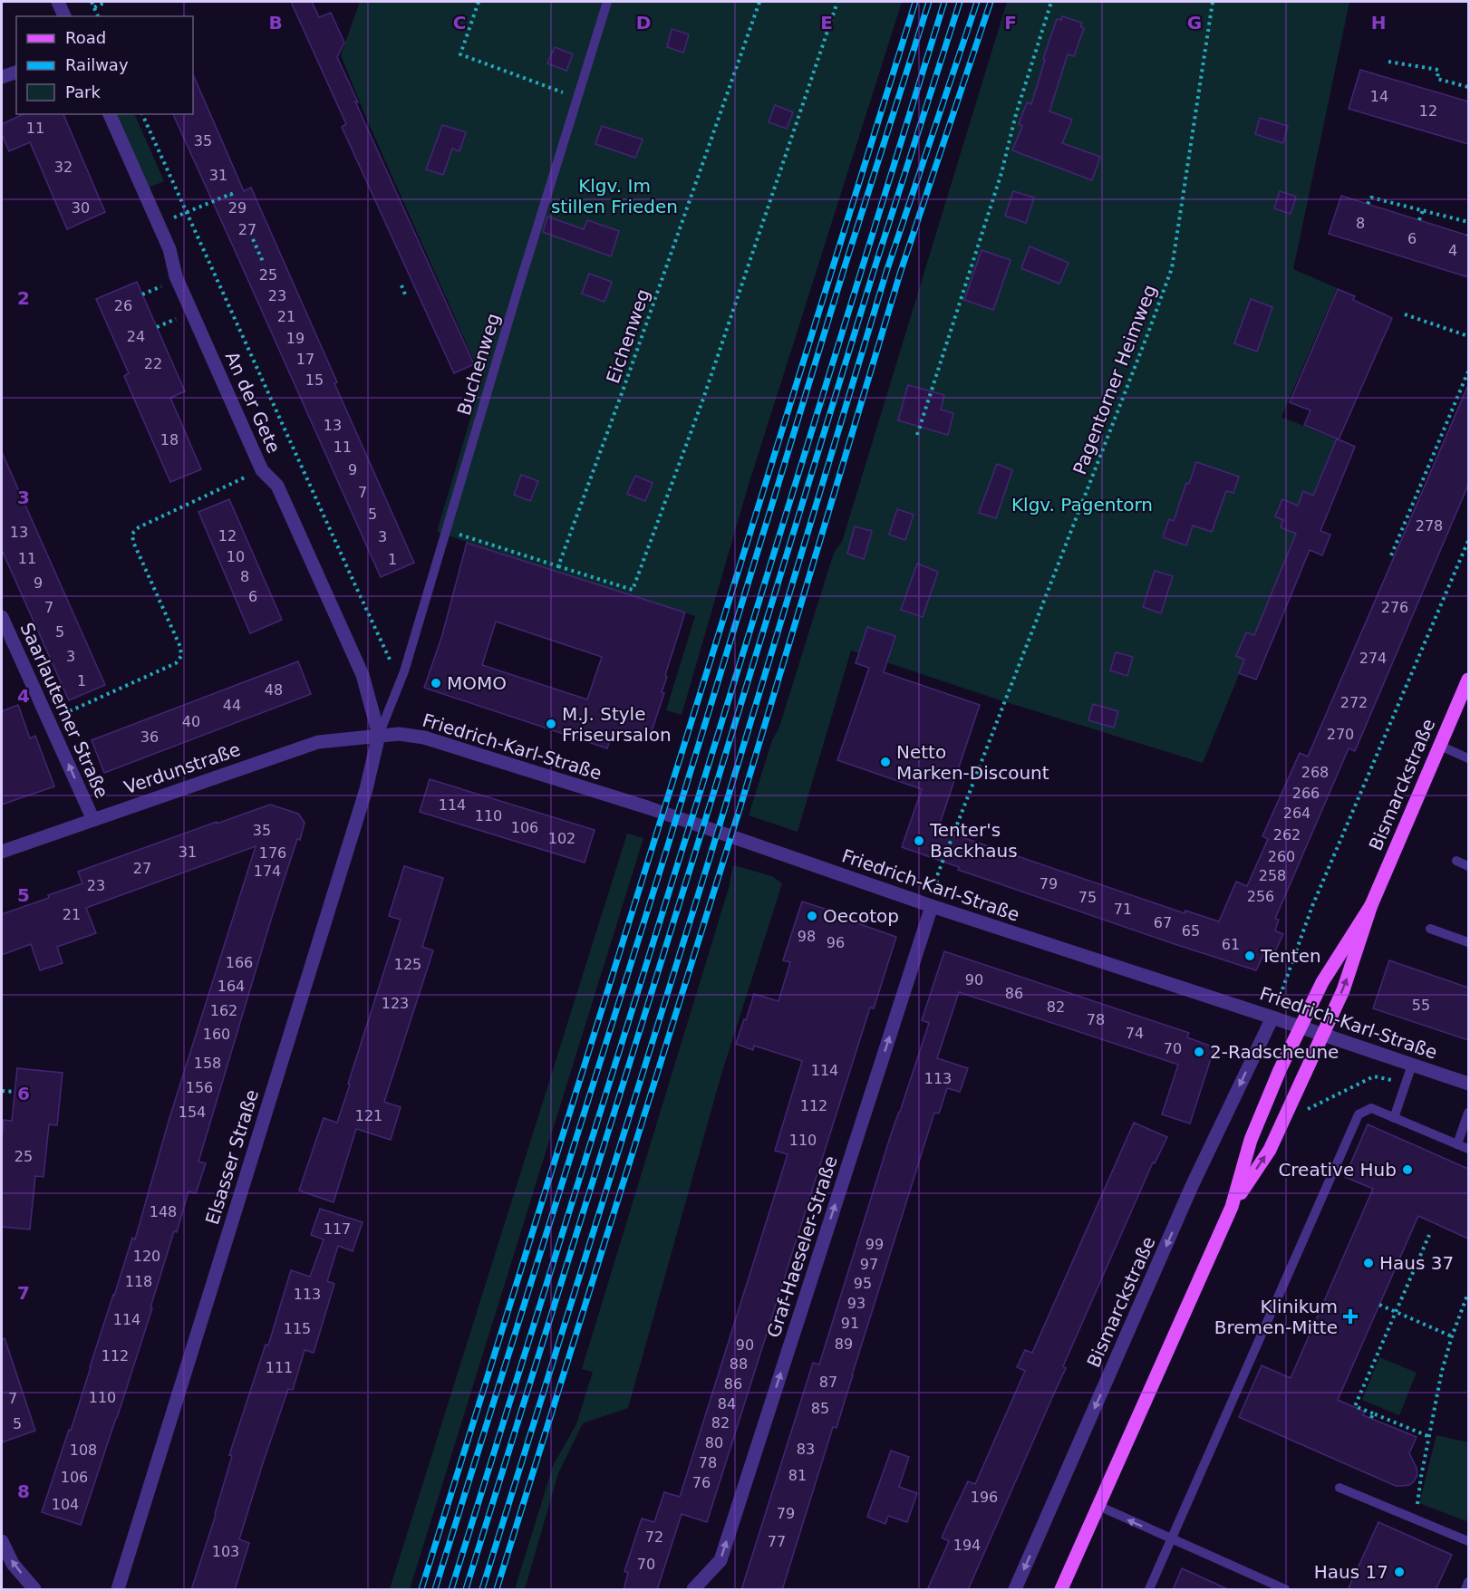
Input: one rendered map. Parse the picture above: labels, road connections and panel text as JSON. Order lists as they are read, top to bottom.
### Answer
{
  "streets": {
    "main road": ["Bismarckstraße"],
    "street": [
      "An der Gete",
      "Saarlauterner Straße",
      "Friedrich-Karl-Straße",
      "Verdunstraße",
      "Elsasser Straße",
      "Graf-Haeseler-Straße"
    ],
    "lane": ["Buchenweg"],
    "path": ["Eichenweg", "Pagentorner Heimweg"]
  },
  "crossings": [
    ["Buchenweg", "An der Gete"],
    ["Buchenweg", "Friedrich-Karl-Straße"],
    ["Buchenweg", "Verdunstraße"],
    ["Buchenweg", "Elsasser Straße"],
    ["Pagentorner Heimweg", "Friedrich-Karl-Straße"],
    ["Pagentorner Heimweg", "Graf-Haeseler-Straße"],
    ["An der Gete", "Friedrich-Karl-Straße"],
    ["An der Gete", "Verdunstraße"],
    ["An der Gete", "Elsasser Straße"],
    ["Saarlauterner Straße", "Verdunstraße"],
    ["Friedrich-Karl-Straße", "Verdunstraße"],
    ["Friedrich-Karl-Straße", "Bismarckstraße"],
    ["Friedrich-Karl-Straße", "Elsasser Straße"],
    ["Friedrich-Karl-Straße", "Graf-Haeseler-Straße"],
    ["Verdunstraße", "Elsasser Straße"]
  ],
  "one_way": ["Saarlauterner Straße", "Graf-Haeseler-Straße"],
  "parks": ["Klgv. Im stillen Frieden", "Klgv. Pagentorn"],
  "places": {
    "other": [
      "MOMO",
      "M.J. Style Friseursalon",
      "Netto Marken-Discount",
      "Tenter's Backhaus",
      "Oecotop",
      "Tenten",
      "2-Radscheune",
      "Creative Hub",
      "Haus 37",
      "Haus 17"
    ],
    "health": ["Klinikum Bremen-Mitte"]
  },
  "house_numbers": [
    "14",
    "12",
    "11",
    "35",
    "32",
    "31",
    "30",
    "29",
    "8",
    "27",
    "6",
    "4",
    "25",
    "23",
    "26",
    "21",
    "24",
    "19",
    "17",
    "22",
    "15",
    "13",
    "18",
    "11",
    "9",
    "7",
    "5",
    "278",
    "13",
    "12",
    "3",
    "10",
    "11",
    "1",
    "8",
    "9",
    "6",
    "7",
    "276",
    "5",
    "3",
    "274",
    "1",
    "48",
    "272",
    "44",
    "40",
    "270",
    "36",
    "268",
    "266",
    "114",
    "264",
    "110",
    "106",
    "35",
    "262",
    "102",
    "31",
    "176",
    "260",
    "27",
    "174",
    "258",
    "79",
    "23",
    "256",
    "75",
    "71",
    "21",
    "67",
    "65",
    "98",
    "96",
    "61",
    "166",
    "125",
    "90",
    "164",
    "86",
    "123",
    "55",
    "82",
    "162",
    "78",
    "74",
    "160",
    "70",
    "158",
    "114",
    "113",
    "156",
    "112",
    "154",
    "121",
    "110",
    "25",
    "148",
    "117",
    "99",
    "120",
    "97",
    "118",
    "95",
    "113",
    "93",
    "114",
    "91",
    "115",
    "89",
    "90",
    "112",
    "88",
    "111",
    "87",
    "86",
    "110",
    "7",
    "84",
    "85",
    "82",
    "5",
    "80",
    "83",
    "108",
    "78",
    "81",
    "106",
    "76",
    "196",
    "104",
    "79",
    "72",
    "77",
    "194",
    "103",
    "70"
  ],
  "legend": ["Road", "Railway", "Park"],
  "grid": {
    "columns": [
      "B",
      "C",
      "D",
      "E",
      "F",
      "G",
      "H"
    ],
    "rows": [
      "2",
      "3",
      "4",
      "5",
      "6",
      "7",
      "8"
    ]
  }
}
